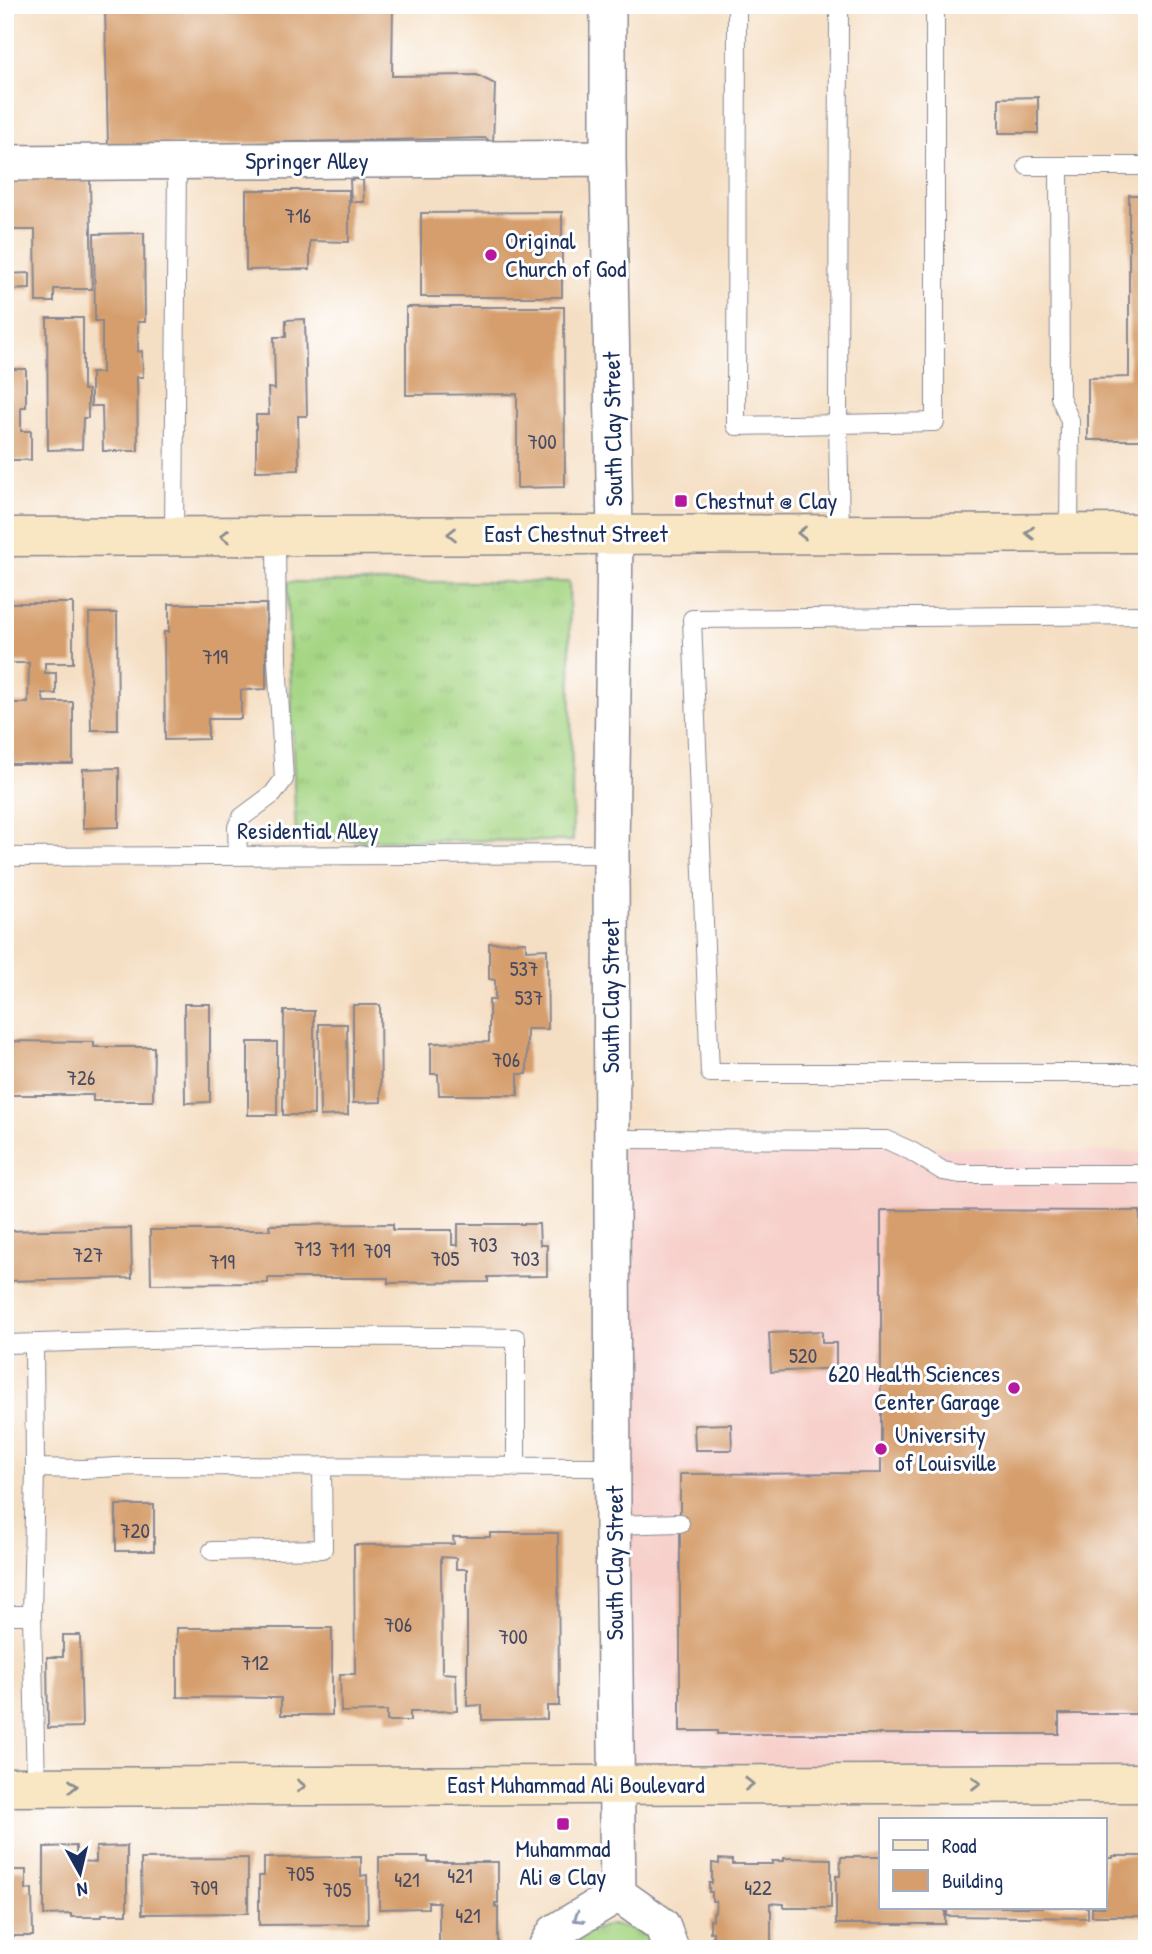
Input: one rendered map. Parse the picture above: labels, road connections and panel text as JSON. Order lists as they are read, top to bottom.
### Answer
{
  "streets": {
    "street": [
      "Springer Alley",
      "South Clay Street",
      "East Chestnut Street",
      "East Muhammad Ali Boulevard"
    ],
    "lane": ["Residential Alley"]
  },
  "crossings": [
    ["Springer Alley", "South Clay Street"],
    ["South Clay Street", "East Chestnut Street"],
    ["South Clay Street", "Residential Alley"],
    ["South Clay Street", "East Muhammad Ali Boulevard"]
  ],
  "one_way": ["East Chestnut Street", "East Muhammad Ali Boulevard"],
  "places": {
    "other": ["Original Church of God", "620 Health Sciences Center Garage", "University of Louisville"],
    "transit": ["Chestnut @ Clay", "Muhammad Ali @ Clay"]
  },
  "house_numbers": [
    "716",
    "700",
    "719",
    "537",
    "537",
    "706",
    "726",
    "703",
    "713",
    "711",
    "709",
    "727",
    "705",
    "703",
    "719",
    "520",
    "720",
    "706",
    "700",
    "712",
    "705",
    "421",
    "421",
    "709",
    "422",
    "705",
    "421"
  ],
  "legend": ["Road", "Building"],
  "north": "bottom"
}
